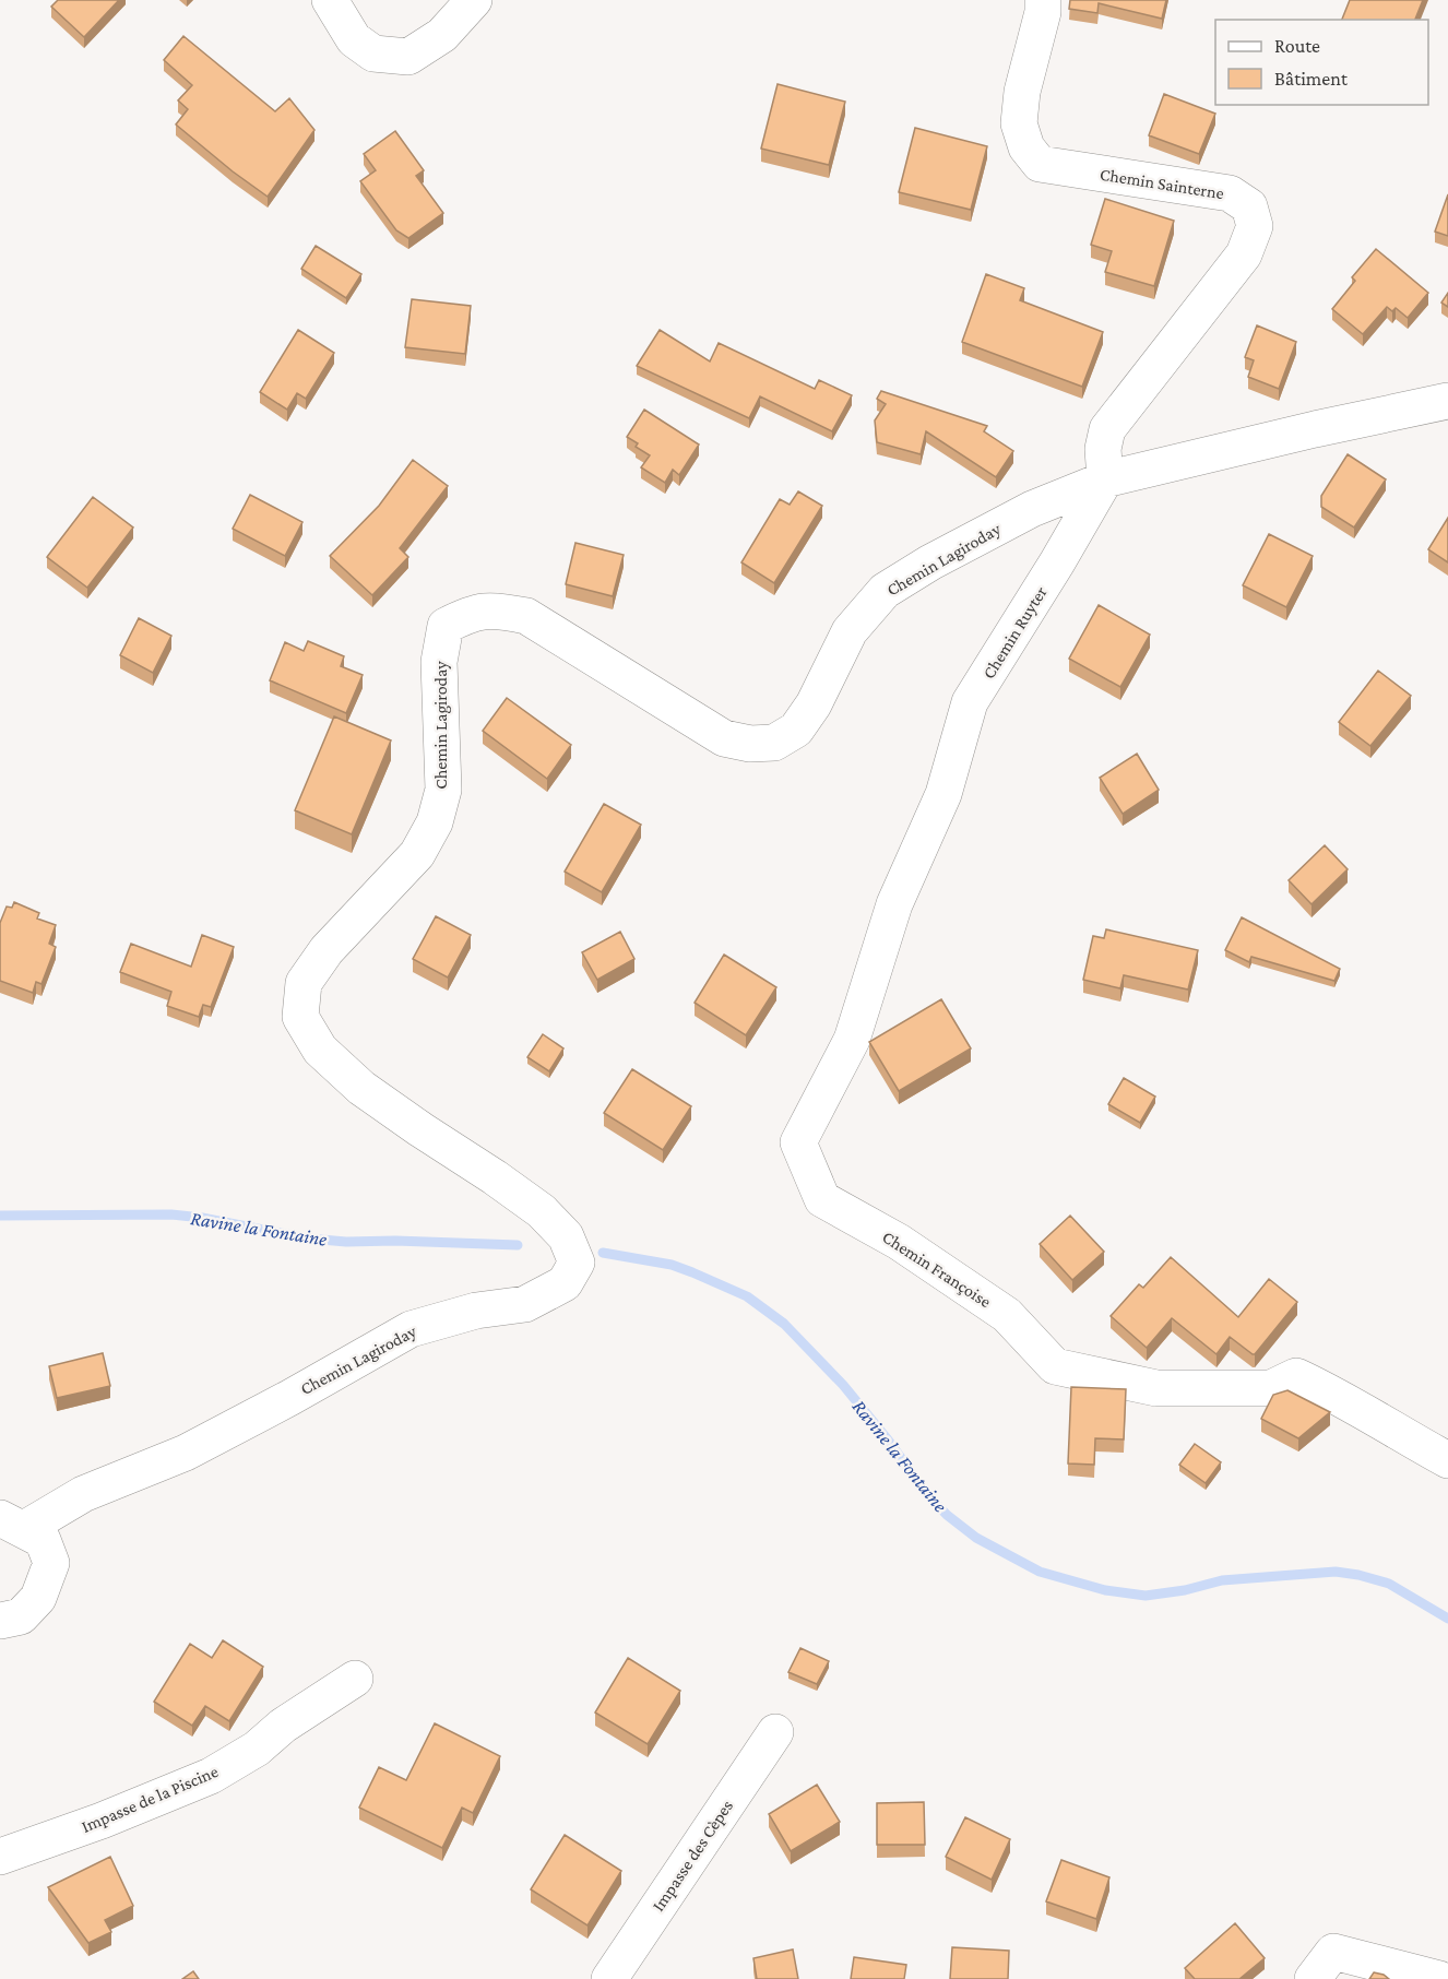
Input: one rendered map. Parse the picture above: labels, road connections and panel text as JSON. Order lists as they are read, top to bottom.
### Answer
{
  "streets": {
    "street": [
      "Chemin Sainterne",
      "Chemin Lagiroday",
      "Chemin Ruyter",
      "Chemin Françoise",
      "Impasse de la Piscine",
      "Impasse des Cèpes"
    ]
  },
  "crossings": [
    ["Chemin Sainterne", "Chemin Lagiroday"],
    ["Chemin Sainterne", "Chemin Ruyter"],
    ["Chemin Lagiroday", "Chemin Ruyter"],
    ["Chemin Ruyter", "Chemin Françoise"]
  ],
  "water": ["Ravine la Fontaine"],
  "legend": ["Route", "Bâtiment"]
}
